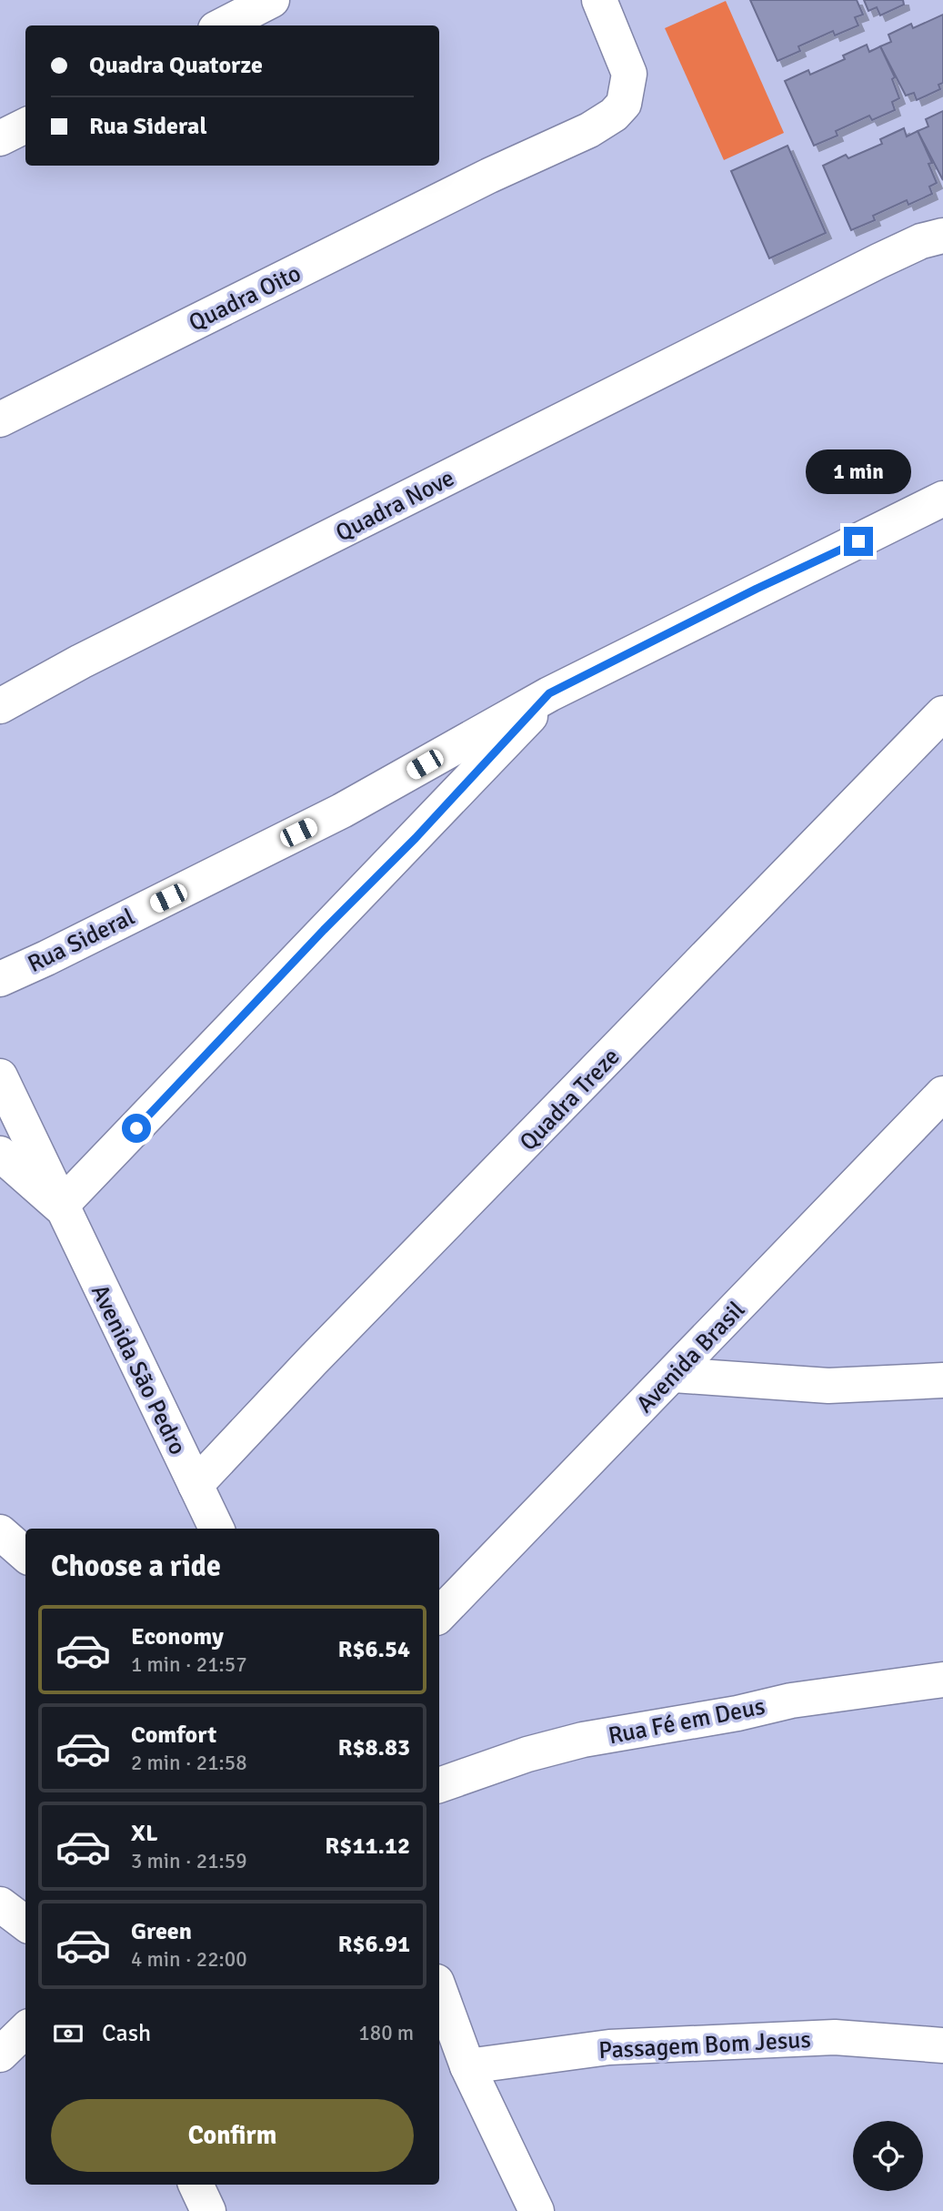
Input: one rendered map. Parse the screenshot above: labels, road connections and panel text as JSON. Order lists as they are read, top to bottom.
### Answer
{
  "streets": {
    "street": [
      "Quadra Oito",
      "Quadra Nove",
      "Rua Sideral",
      "Quadra Treze",
      "Avenida Brasil",
      "Avenida São Pedro",
      "Rua Fé em Deus",
      "Passagem Bom Jesus"
    ]
  },
  "crossings": [
    ["Quadra Treze", "Avenida São Pedro"]
  ],
  "page": {
    "banner": ["Quadra Quatorze", "Rua Sideral"],
    "bubble": "1 min",
    "heading": "Choose a ride",
    "list": [
      {
        "name": "Economy",
        "note": "1 min · 21:57",
        "value": "R$6.54"
      },
      {
        "name": "Comfort",
        "note": "2 min · 21:58",
        "value": "R$8.83"
      },
      {
        "name": "XL",
        "note": "3 min · 21:59",
        "value": "R$11.12"
      },
      {
        "name": "Green",
        "note": "4 min · 22:00",
        "value": "R$6.91"
      }
    ],
    "pay": ["Cash", "180 m"],
    "buttons": "Confirm"
  }
}
